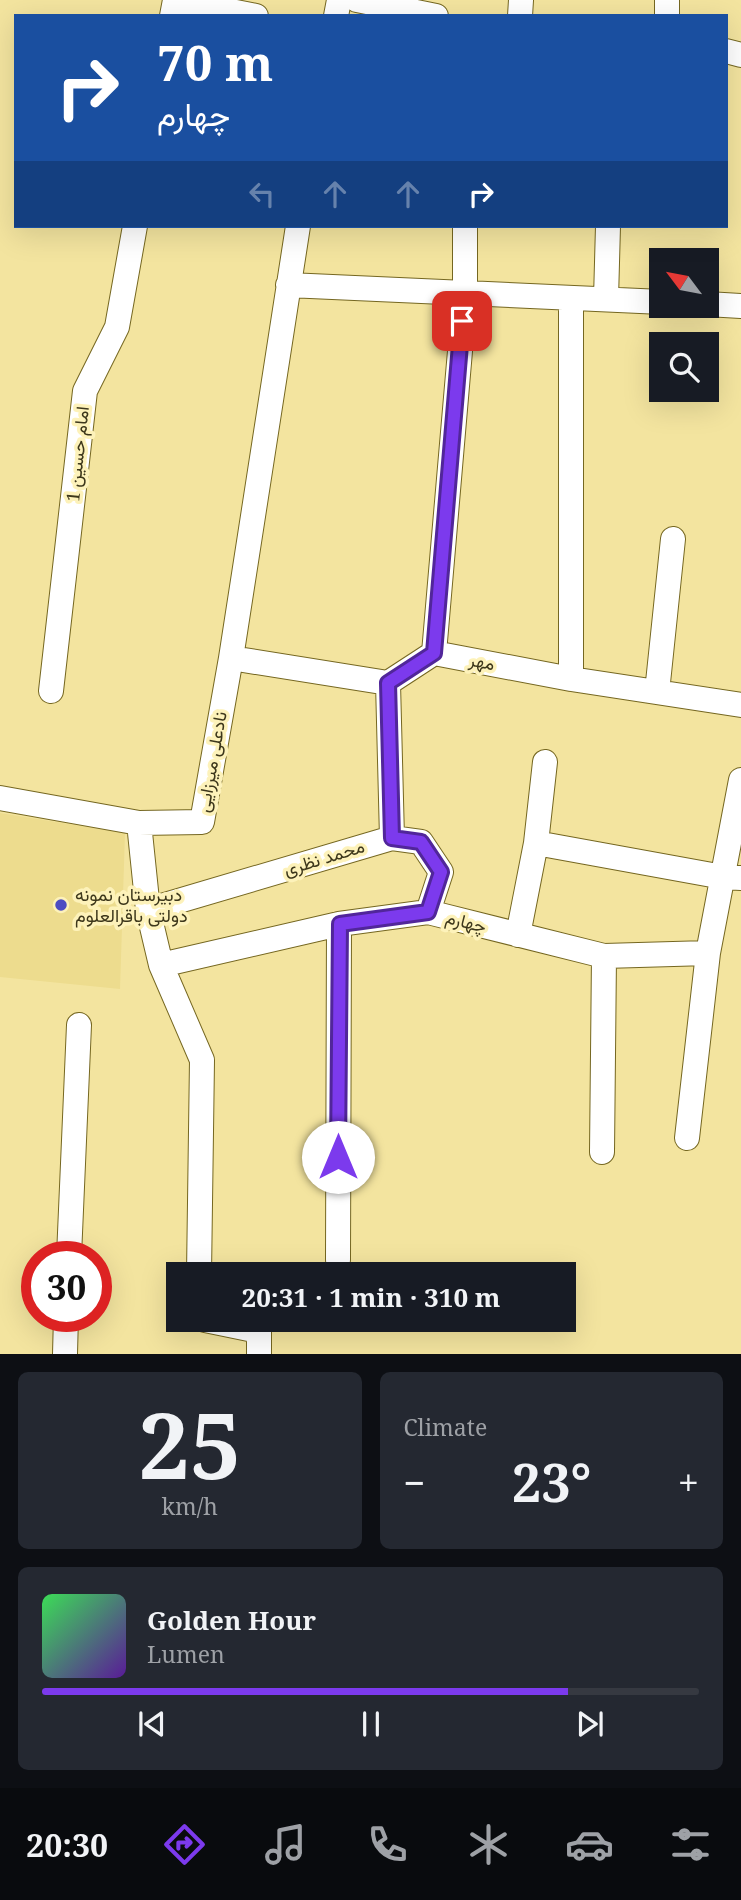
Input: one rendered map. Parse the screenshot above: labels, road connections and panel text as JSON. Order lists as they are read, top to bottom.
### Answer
{
  "streets": {
    "street": [
      "امام حسین 1",
      "مهر",
      "نادعلی میرزایی",
      "محمد نظری",
      "چهارم"
    ]
  },
  "places": ["دبیرستان نمونه دولتی باقرالعلوم"],
  "north": "top left",
  "page": {
    "turn": ["70 m", "چهارم"],
    "limit": "30",
    "trip": "20:31 · 1 min · 310 m",
    "tile": [
      ["25", "km/h"],
      "Climate"
    ],
    "heat": ["−", "23°", "+"],
    "song": ["Golden Hour", "Lumen"],
    "tabs": "20:30"
  }
}
